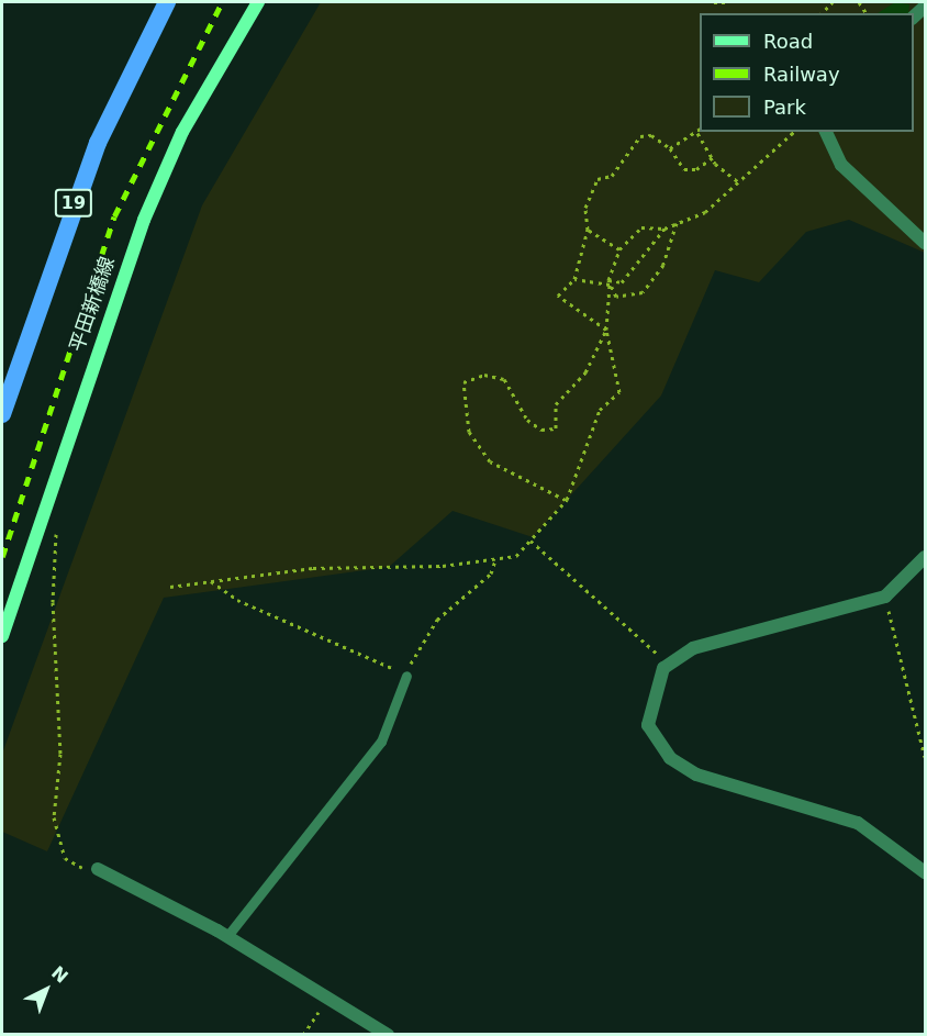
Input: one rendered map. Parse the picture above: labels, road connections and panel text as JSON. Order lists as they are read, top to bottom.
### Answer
{
  "streets": {
    "highway": ["19"],
    "main road": ["平田新橋線"]
  },
  "legend": ["Road", "Railway", "Park"],
  "north": "top right"
}
